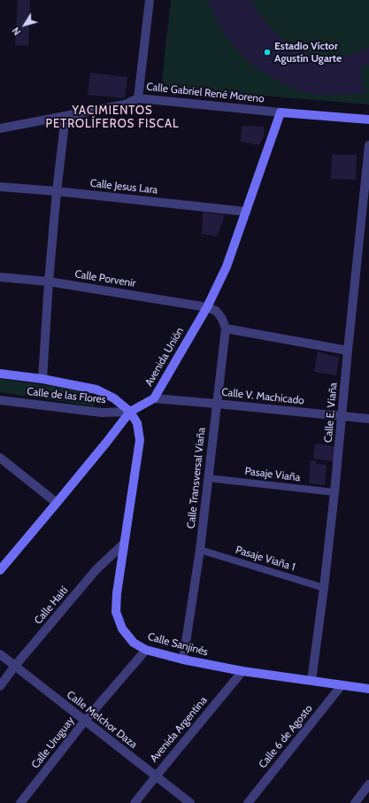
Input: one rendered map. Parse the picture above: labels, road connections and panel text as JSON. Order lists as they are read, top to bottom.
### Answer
{
  "streets": {
    "street": [
      "Calle Gabriel René Moreno",
      "Calle Jesus Lara",
      "Calle Porvenir",
      "Avenida Unión",
      "Calle de las Flores",
      "Calle V. Machicado",
      "Calle E. Viaña",
      "Calle Transversal Viaña",
      "Calle Haití",
      "Calle Sanjinés",
      "Calle Melchor Daza",
      "Avenida Argentina",
      "Calle 6 de Agosto",
      "Calle Uruguay"
    ],
    "lane": ["Pasaje Viaña", "Pasaje Viaña 1"]
  },
  "crossings": [
    ["Calle Gabriel René Moreno", "Avenida Unión"],
    ["Calle Jesus Lara", "Avenida Unión"],
    ["Calle Porvenir", "Avenida Unión"],
    ["Avenida Unión", "Calle de las Flores"],
    ["Avenida Unión", "Calle V. Machicado"],
    ["Avenida Unión", "Calle Sanjinés"],
    ["Calle de las Flores", "Calle Sanjinés"],
    ["Calle V. Machicado", "Calle E. Viaña"],
    ["Calle V. Machicado", "Calle Transversal Viaña"],
    ["Calle E. Viaña", "Pasaje Viaña"],
    ["Calle E. Viaña", "Pasaje Viaña 1"],
    ["Calle E. Viaña", "Calle Sanjinés"],
    ["Pasaje Viaña", "Calle Transversal Viaña"],
    ["Calle Transversal Viaña", "Pasaje Viaña 1"],
    ["Calle Transversal Viaña", "Calle Sanjinés"],
    ["Calle Haití", "Calle Sanjinés"],
    ["Calle Haití", "Calle Melchor Daza"],
    ["Calle Sanjinés", "Avenida Argentina"],
    ["Calle Sanjinés", "Calle 6 de Agosto"],
    ["Calle Sanjinés", "Calle Uruguay"],
    ["Calle Melchor Daza", "Avenida Argentina"],
    ["Calle Melchor Daza", "Calle Uruguay"]
  ],
  "districts": ["YACIMIENTOS PETROLÍFEROS FISCAL"],
  "places": ["Estadio Víctor Agustín Ugarte"],
  "north": "bottom left"
}
